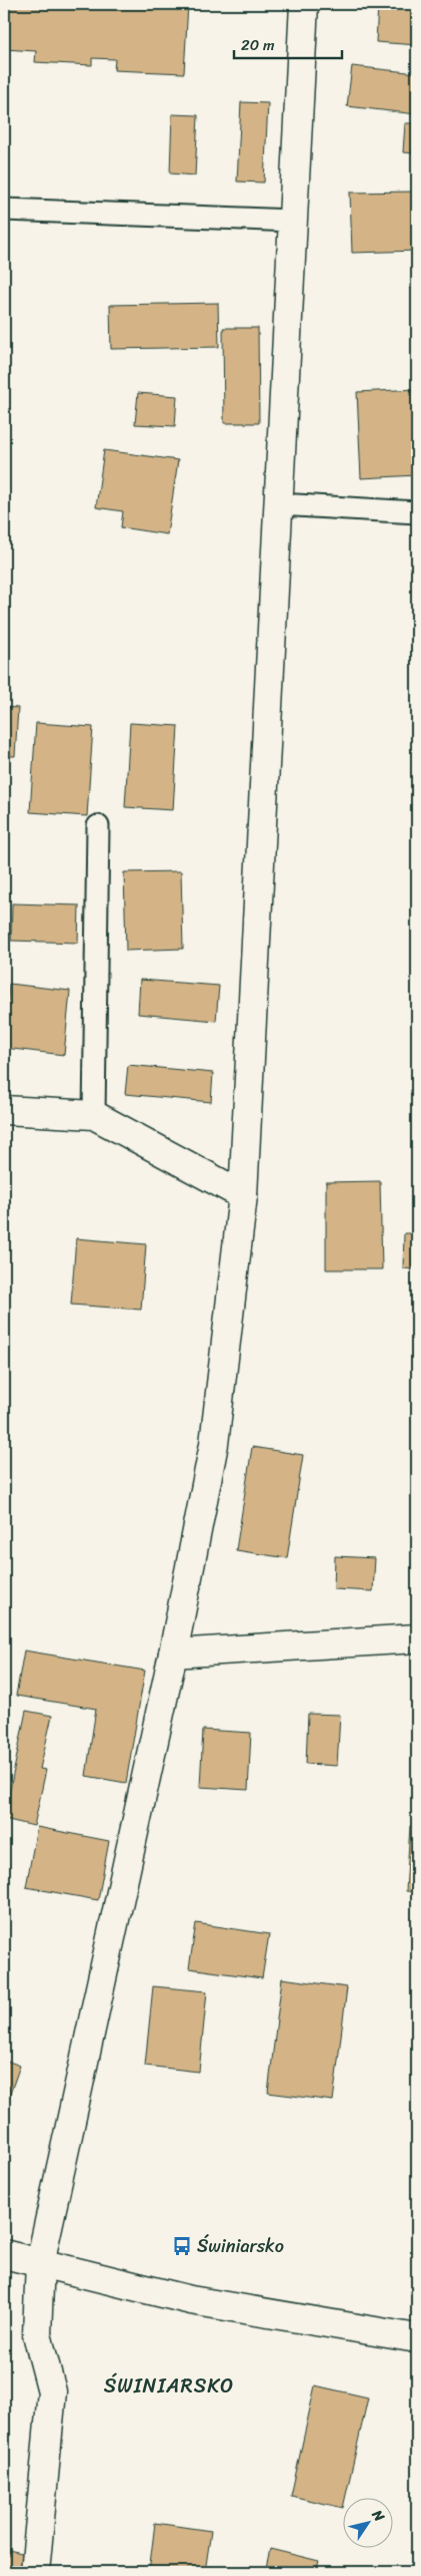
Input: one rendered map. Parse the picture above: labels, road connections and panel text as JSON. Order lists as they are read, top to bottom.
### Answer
{
  "districts": ["ŚWINIARSKO"],
  "places": {
    "bus stop": ["Świniarsko"]
  },
  "scale_bar": "20 m",
  "north": "top right"
}
